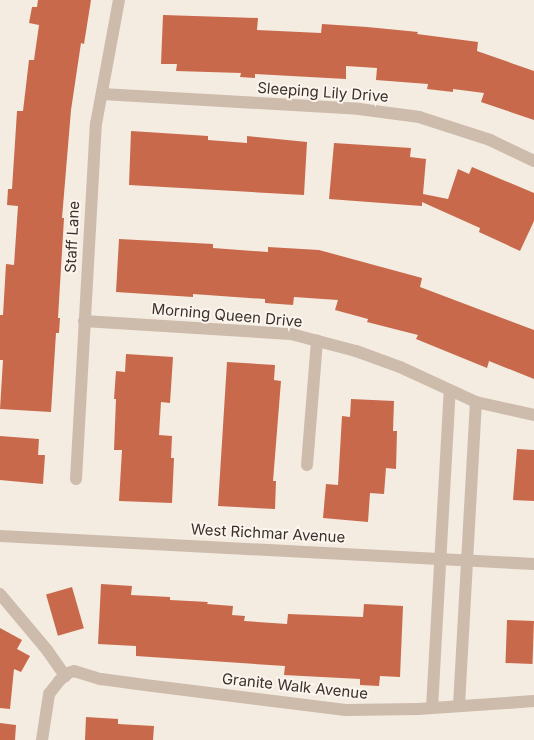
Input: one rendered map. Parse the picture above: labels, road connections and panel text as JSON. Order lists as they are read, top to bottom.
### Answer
{
  "streets": {
    "street": [
      "Sleeping Lily Drive",
      "Staff Lane",
      "Morning Queen Drive",
      "West Richmar Avenue",
      "Granite Walk Avenue"
    ]
  },
  "crossings": [
    ["Sleeping Lily Drive", "Staff Lane"],
    ["Staff Lane", "Morning Queen Drive"]
  ]
}
